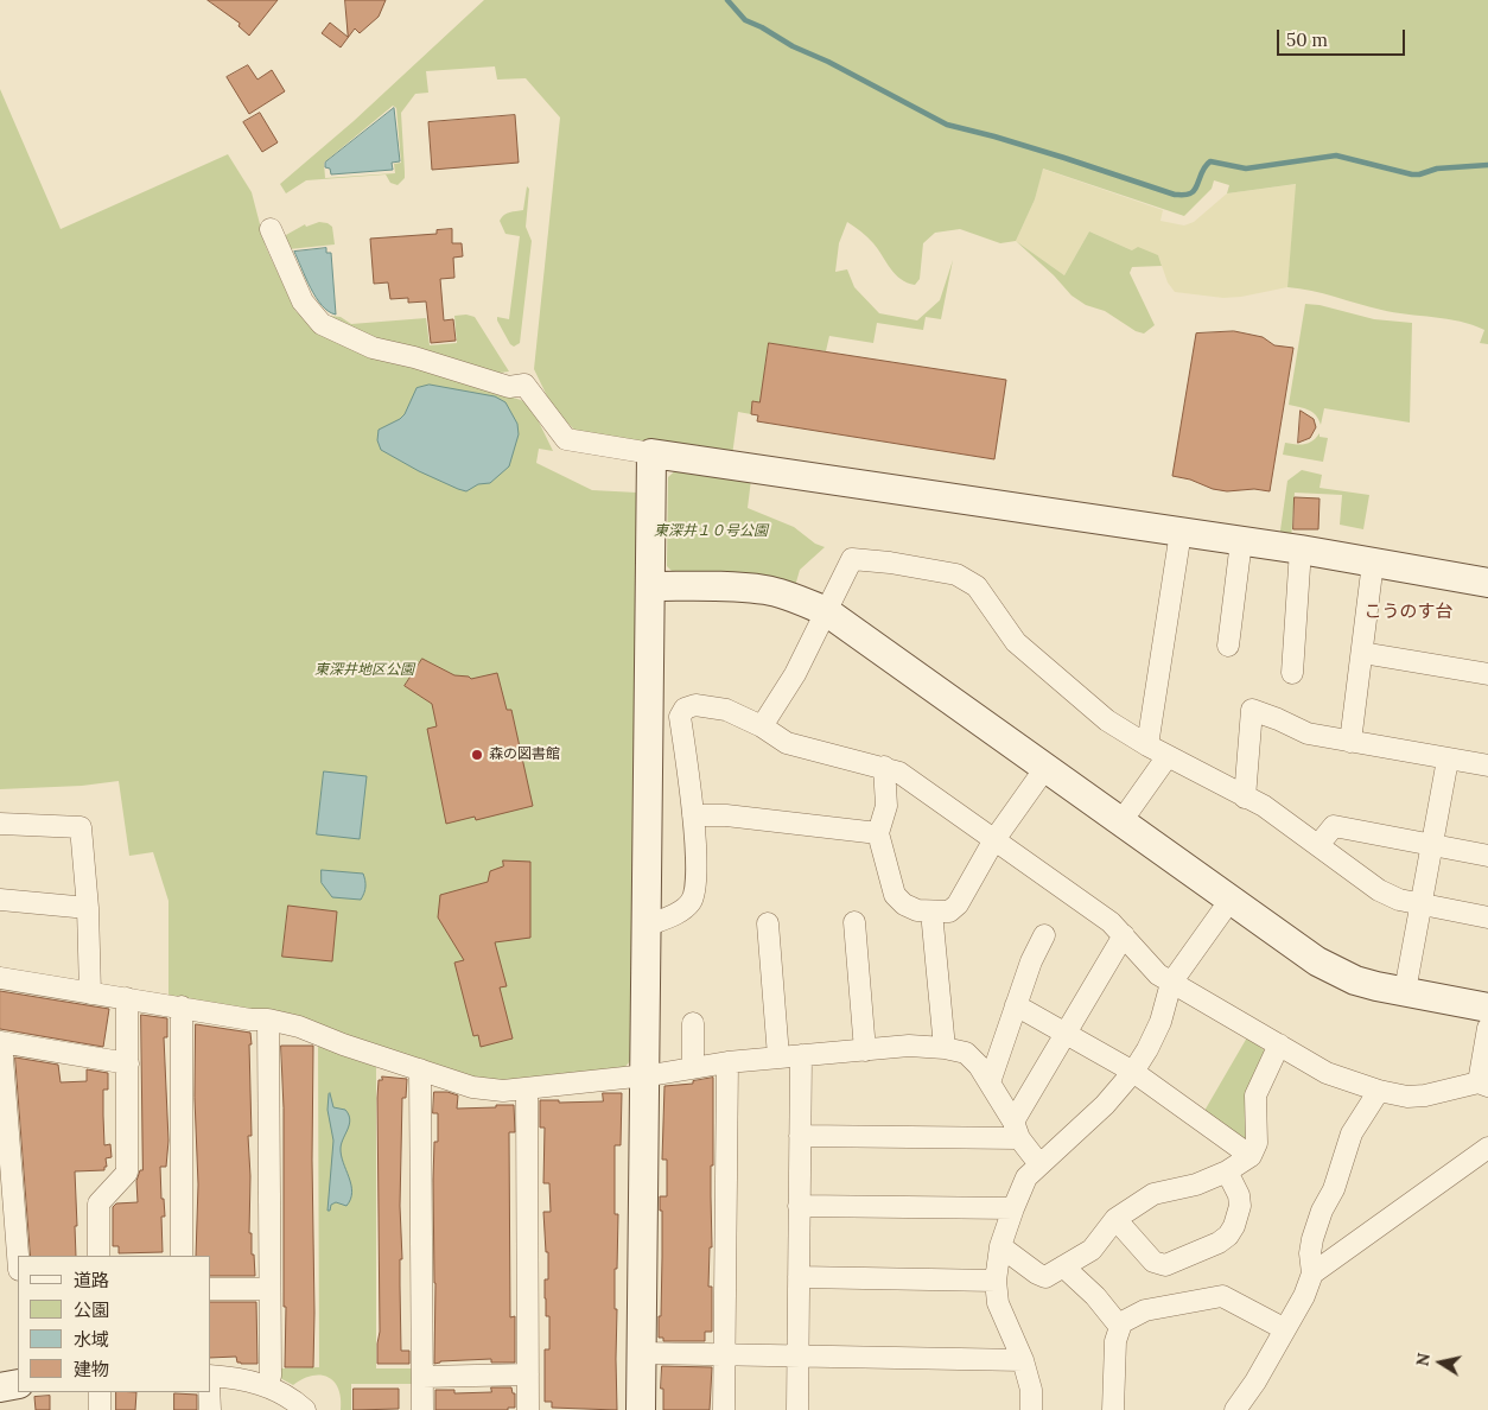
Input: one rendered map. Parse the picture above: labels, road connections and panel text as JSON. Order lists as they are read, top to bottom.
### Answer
{
  "districts": ["こうのす台"],
  "parks": ["東深井１０号公園", "東深井地区公園"],
  "places": ["森の図書館"],
  "legend": [
    "道路",
    "公園",
    "水域",
    "建物"
  ],
  "scale_bar": "50 m",
  "north": "left"
}
